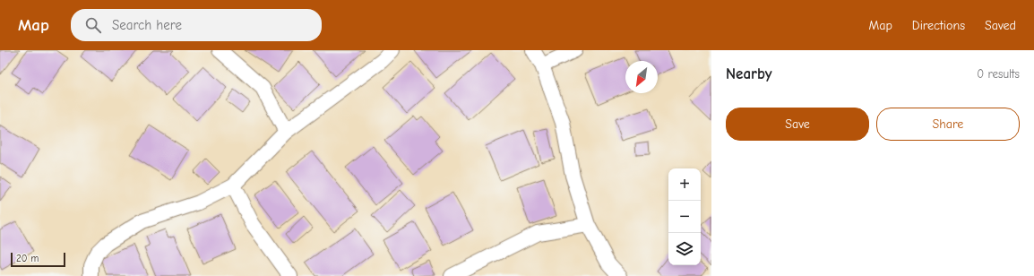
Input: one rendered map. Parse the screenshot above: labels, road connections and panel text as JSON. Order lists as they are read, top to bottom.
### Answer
{
  "scale_bar": "20 m",
  "north": "bottom left",
  "page": {
    "header": "Map",
    "search": "Search here",
    "nav": ["Map", "Directions", "Saved"],
    "heading": ["Nearby", "0 results"],
    "buttons": ["Save", "Share"],
    "map_buttons": ["+", "−"],
    "scale": "20 m"
  }
}
